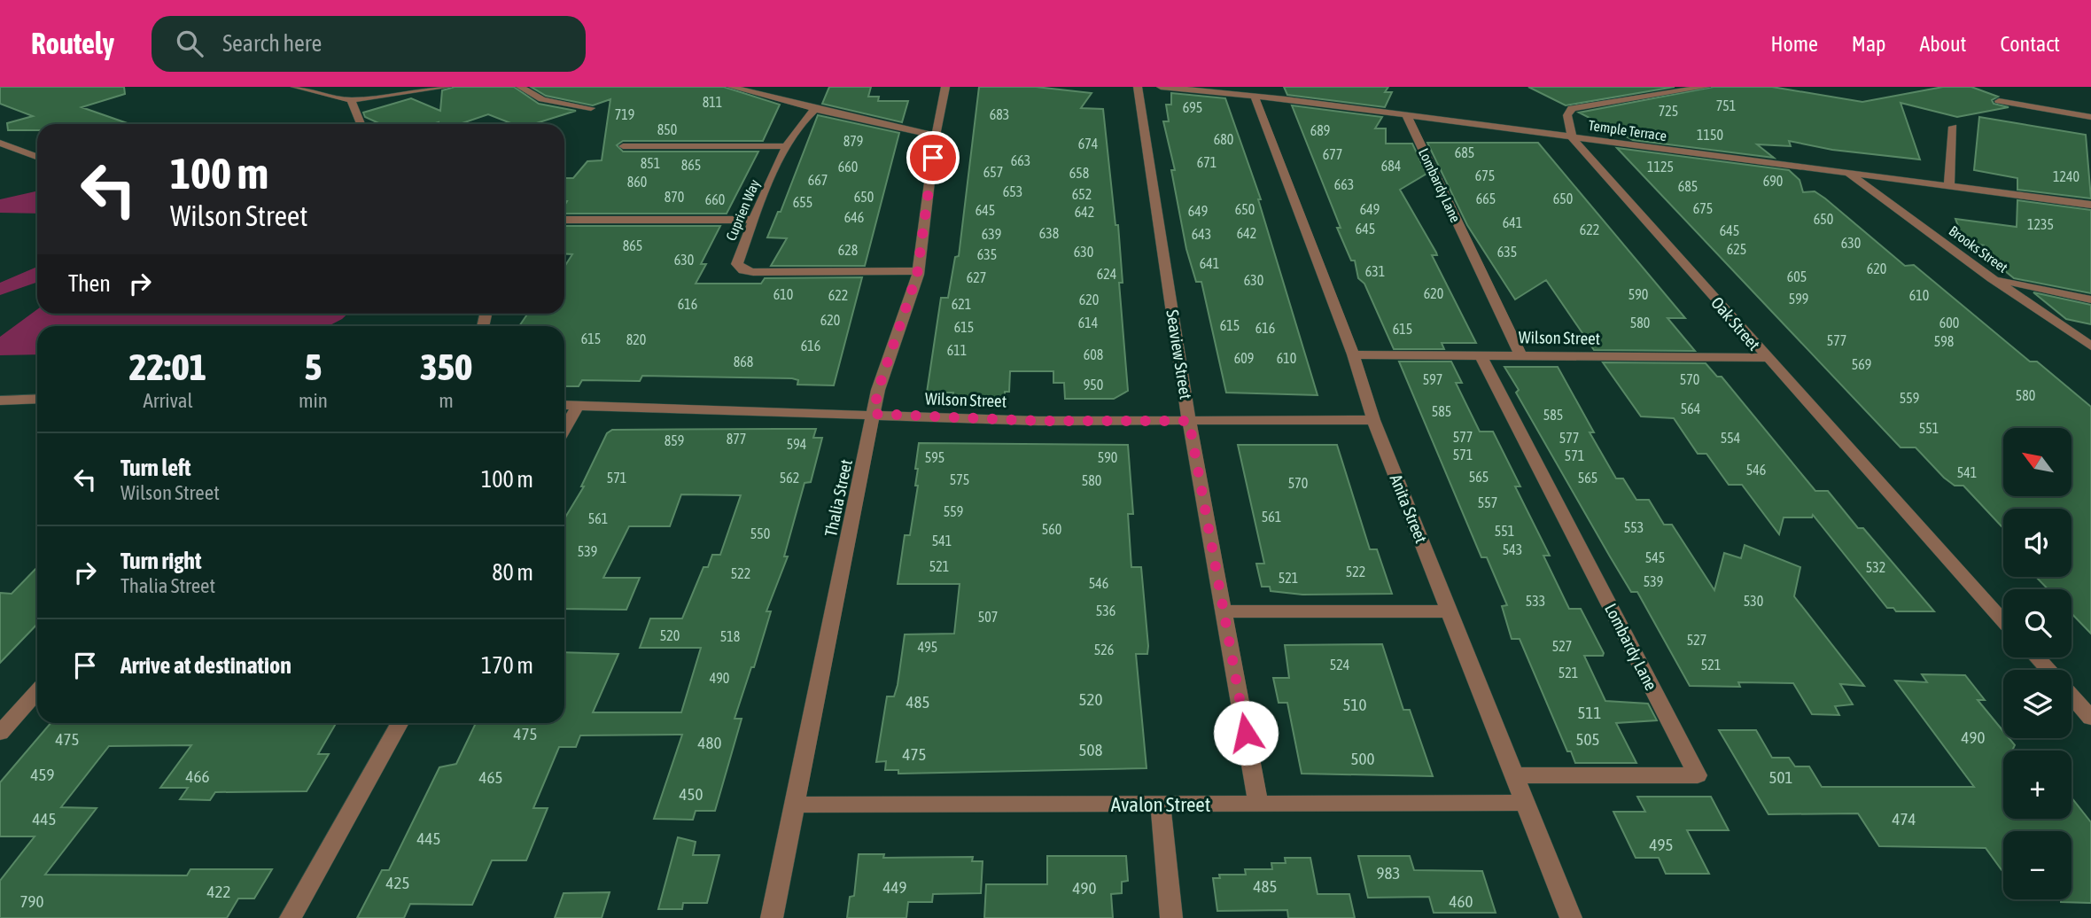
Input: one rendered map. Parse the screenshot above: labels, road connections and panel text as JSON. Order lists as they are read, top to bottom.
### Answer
{
  "streets": {
    "street": [
      "Temple Terrace",
      "Lombardy Lane",
      "Cuprien Way",
      "Brooks Street",
      "Oak Street",
      "Wilson Street",
      "Seaview Street",
      "Thalia Street",
      "Anita Street",
      "Avalon Street"
    ]
  },
  "crossings": [
    ["Temple Terrace", "Lombardy Lane"],
    ["Temple Terrace", "Brooks Street"],
    ["Temple Terrace", "Oak Street"],
    ["Temple Terrace", "Anita Street"],
    ["Lombardy Lane", "Wilson Street"],
    ["Lombardy Lane", "Anita Street"],
    ["Cuprien Way", "Thalia Street"],
    ["Oak Street", "Wilson Street"],
    ["Wilson Street", "Seaview Street"],
    ["Wilson Street", "Thalia Street"],
    ["Wilson Street", "Anita Street"],
    ["Seaview Street", "Avalon Street"],
    ["Thalia Street", "Avalon Street"],
    ["Anita Street", "Avalon Street"]
  ],
  "house_numbers": [
    "811",
    "751",
    "695",
    "725",
    "719",
    "683",
    "850",
    "689",
    "1150",
    "680",
    "879",
    "674",
    "685",
    "677",
    "663",
    "671",
    "851",
    "865",
    "684",
    "660",
    "1125",
    "657",
    "658",
    "675",
    "1240",
    "667",
    "690",
    "860",
    "663",
    "685",
    "653",
    "652",
    "870",
    "650",
    "665",
    "650",
    "660",
    "655",
    "675",
    "650",
    "649",
    "645",
    "649",
    "642",
    "646",
    "650",
    "641",
    "1235",
    "645",
    "622",
    "645",
    "638",
    "642",
    "639",
    "643",
    "630",
    "865",
    "625",
    "628",
    "630",
    "635",
    "635",
    "630",
    "641",
    "620",
    "631",
    "624",
    "605",
    "627",
    "630",
    "620",
    "610",
    "590",
    "622",
    "610",
    "599",
    "620",
    "616",
    "621",
    "620",
    "614",
    "580",
    "600",
    "615",
    "615",
    "616",
    "615",
    "615",
    "820",
    "577",
    "598",
    "616",
    "611",
    "608",
    "609",
    "610",
    "868",
    "569",
    "597",
    "570",
    "950",
    "580",
    "559",
    "564",
    "585",
    "585",
    "551",
    "577",
    "577",
    "554",
    "877",
    "859",
    "594",
    "571",
    "571",
    "595",
    "590",
    "546",
    "541",
    "565",
    "571",
    "562",
    "565",
    "575",
    "580",
    "570",
    "557",
    "559",
    "561",
    "561",
    "553",
    "560",
    "551",
    "550",
    "541",
    "543",
    "539",
    "545",
    "521",
    "532",
    "522",
    "522",
    "521",
    "539",
    "546",
    "533",
    "530",
    "536",
    "507",
    "520",
    "518",
    "527",
    "527",
    "495",
    "526",
    "524",
    "521",
    "521",
    "490",
    "520",
    "485",
    "510",
    "511",
    "475",
    "490",
    "475",
    "505",
    "480",
    "508",
    "475",
    "500",
    "459",
    "466",
    "465",
    "501",
    "450",
    "445",
    "474",
    "445",
    "495",
    "983",
    "425",
    "485",
    "449",
    "490",
    "422",
    "790",
    "460"
  ],
  "north": "top left",
  "page": {
    "header": "Routely",
    "search": "Search here",
    "nav": [
      "Home",
      "Map",
      "About",
      "Contact"
    ],
    "turn": ["100 m", "Wilson Street"],
    "then": "Then",
    "eta": [
      "22:01",
      "Arrival",
      "5",
      "min",
      "350",
      "m"
    ],
    "map_buttons": ["+", "−"],
    "list": [
      {
        "name": "Turn left",
        "note": "Wilson Street",
        "value": "100 m"
      },
      {
        "name": "Turn right",
        "note": "Thalia Street",
        "value": "80 m"
      },
      {
        "name": "Arrive at destination",
        "value": "170 m"
      }
    ]
  }
}
